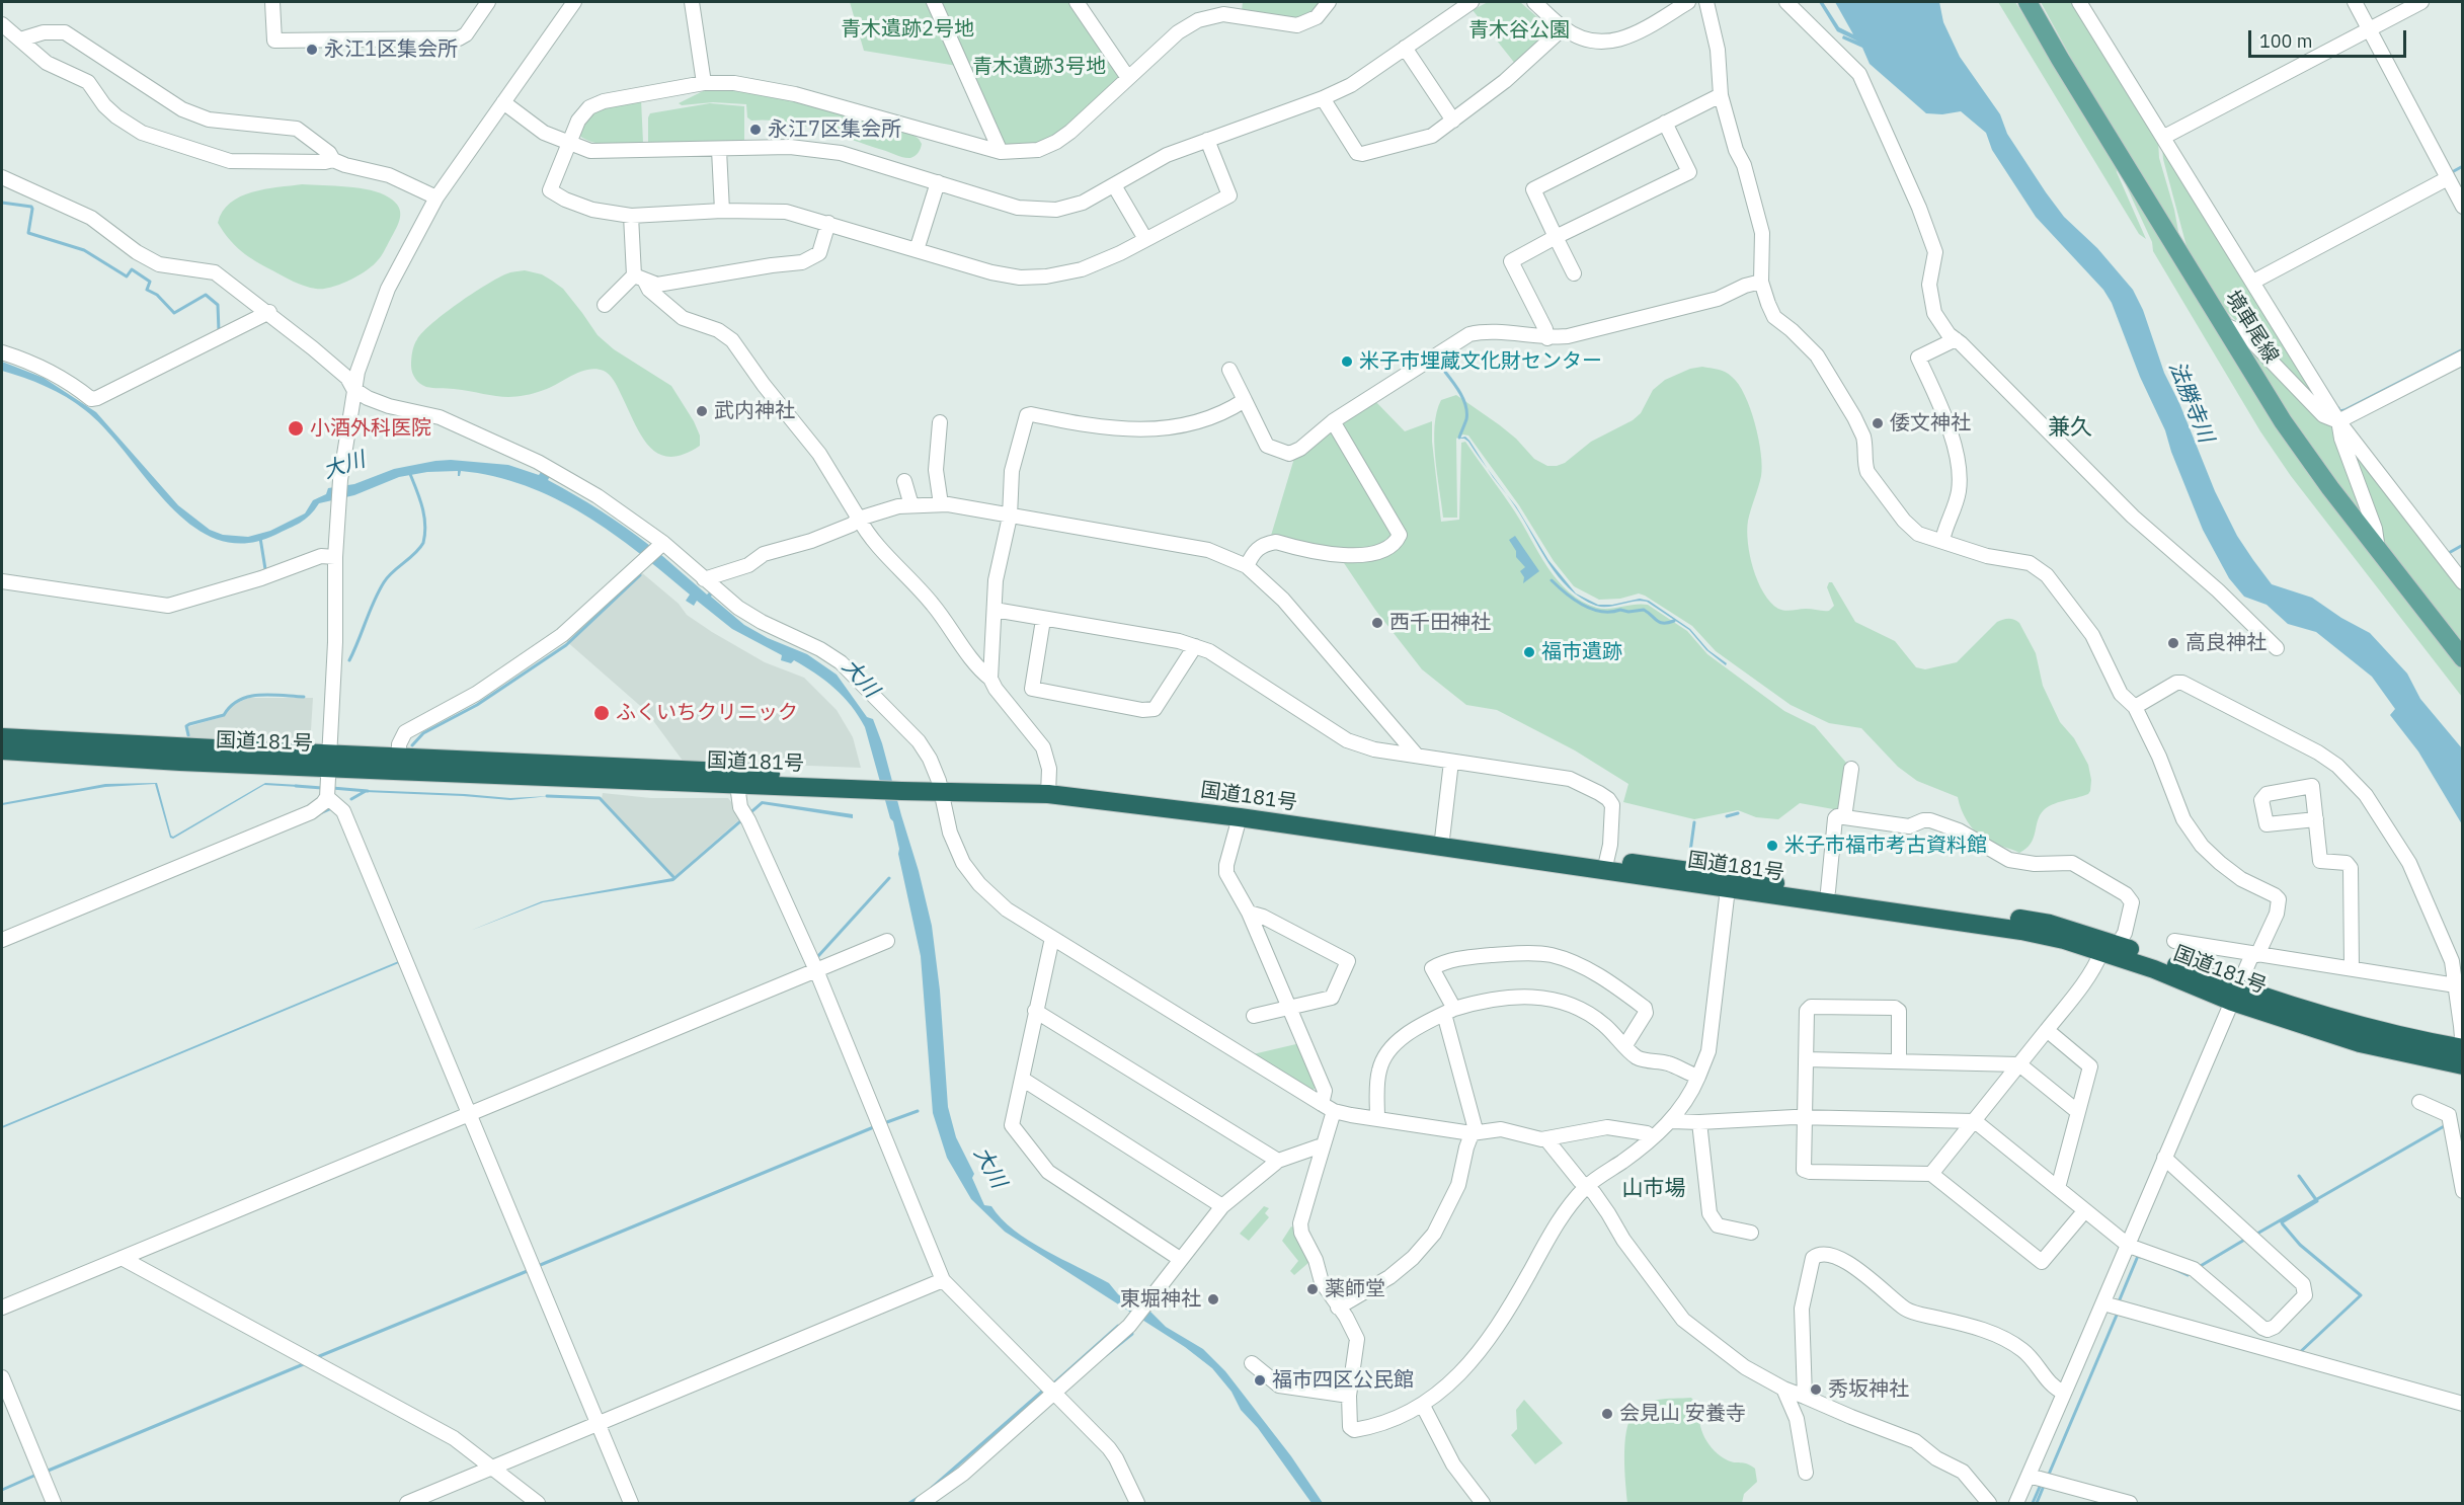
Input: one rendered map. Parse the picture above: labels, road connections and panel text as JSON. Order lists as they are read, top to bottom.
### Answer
{
  "streets": {
    "highway": ["国道181号"],
    "main road": ["境車尾線"]
  },
  "districts": ["兼久", "山市場"],
  "water": ["法勝寺川", "大川"],
  "parks": ["青木遺跡2号地", "青木谷公園", "青木遺跡3号地"],
  "places": [
    "永江1区集会所",
    "永江7区集会所",
    "米子市埋蔵文化財センター",
    "武内神社",
    "倭文神社",
    "小酒外科医院",
    "西千田神社",
    "高良神社",
    "福市遺跡",
    "ふくいちクリニック",
    "米子市福市考古資料館",
    "薬師堂",
    "東堀神社",
    "福市四区公民館",
    "秀坂神社",
    "会見山 安養寺"
  ],
  "scale_bar": "100 m"
}
